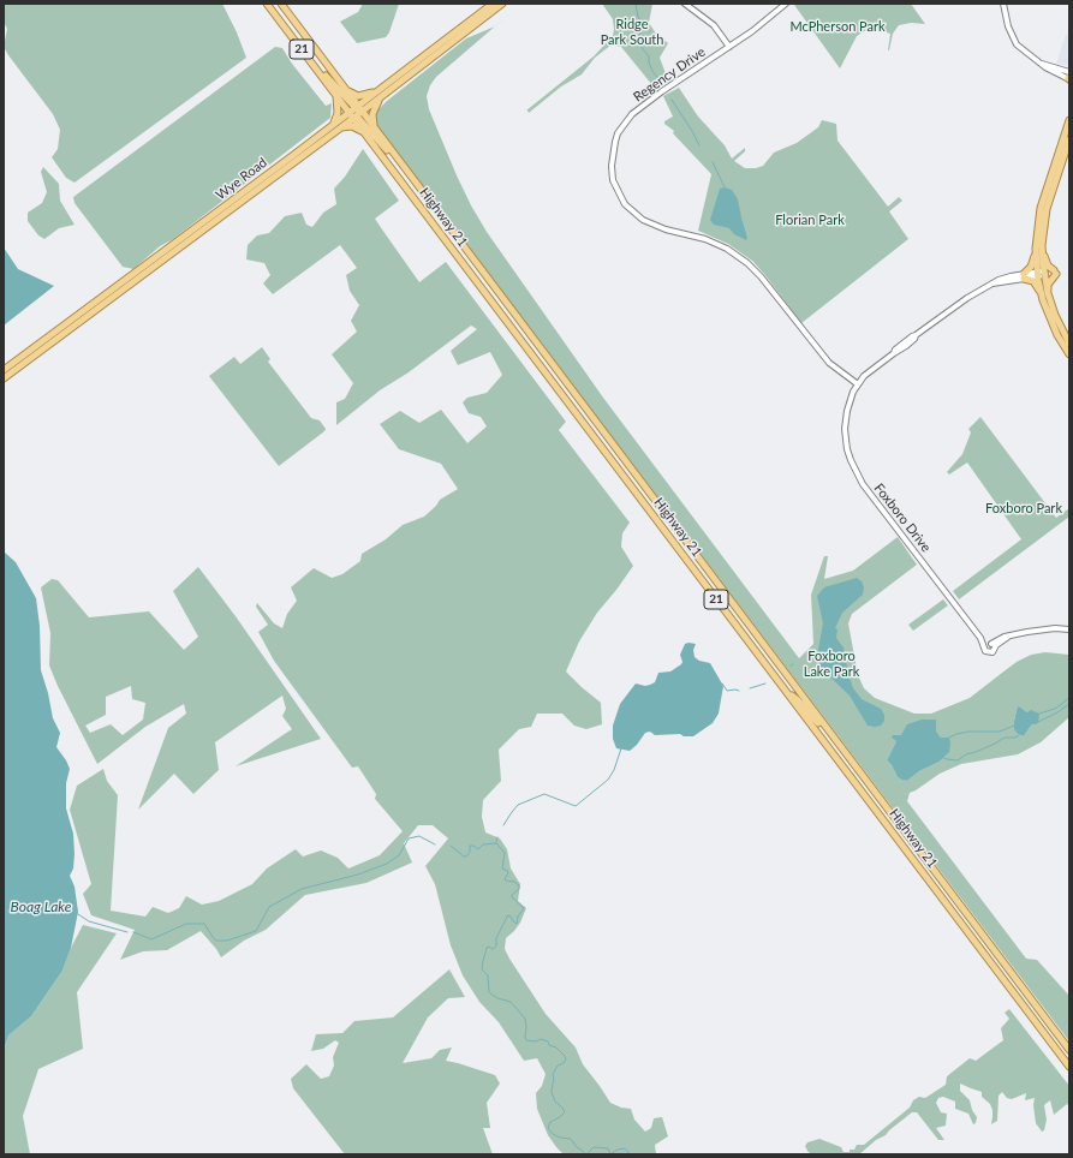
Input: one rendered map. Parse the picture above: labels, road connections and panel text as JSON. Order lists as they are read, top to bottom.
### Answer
{
  "streets": {
    "main road": ["21", "Wye Road", "Highway 21"],
    "street": ["Regency Drive", "Foxboro Drive"]
  },
  "crossings": [
    ["Regency Drive", "Foxboro Drive"],
    ["Wye Road", "Highway 21"]
  ],
  "water": ["Boag Lake"],
  "parks": [
    "Ridge Park South",
    "McPherson Park",
    "Florian Park",
    "Foxboro Park",
    "Foxboro Lake Park"
  ]
}
